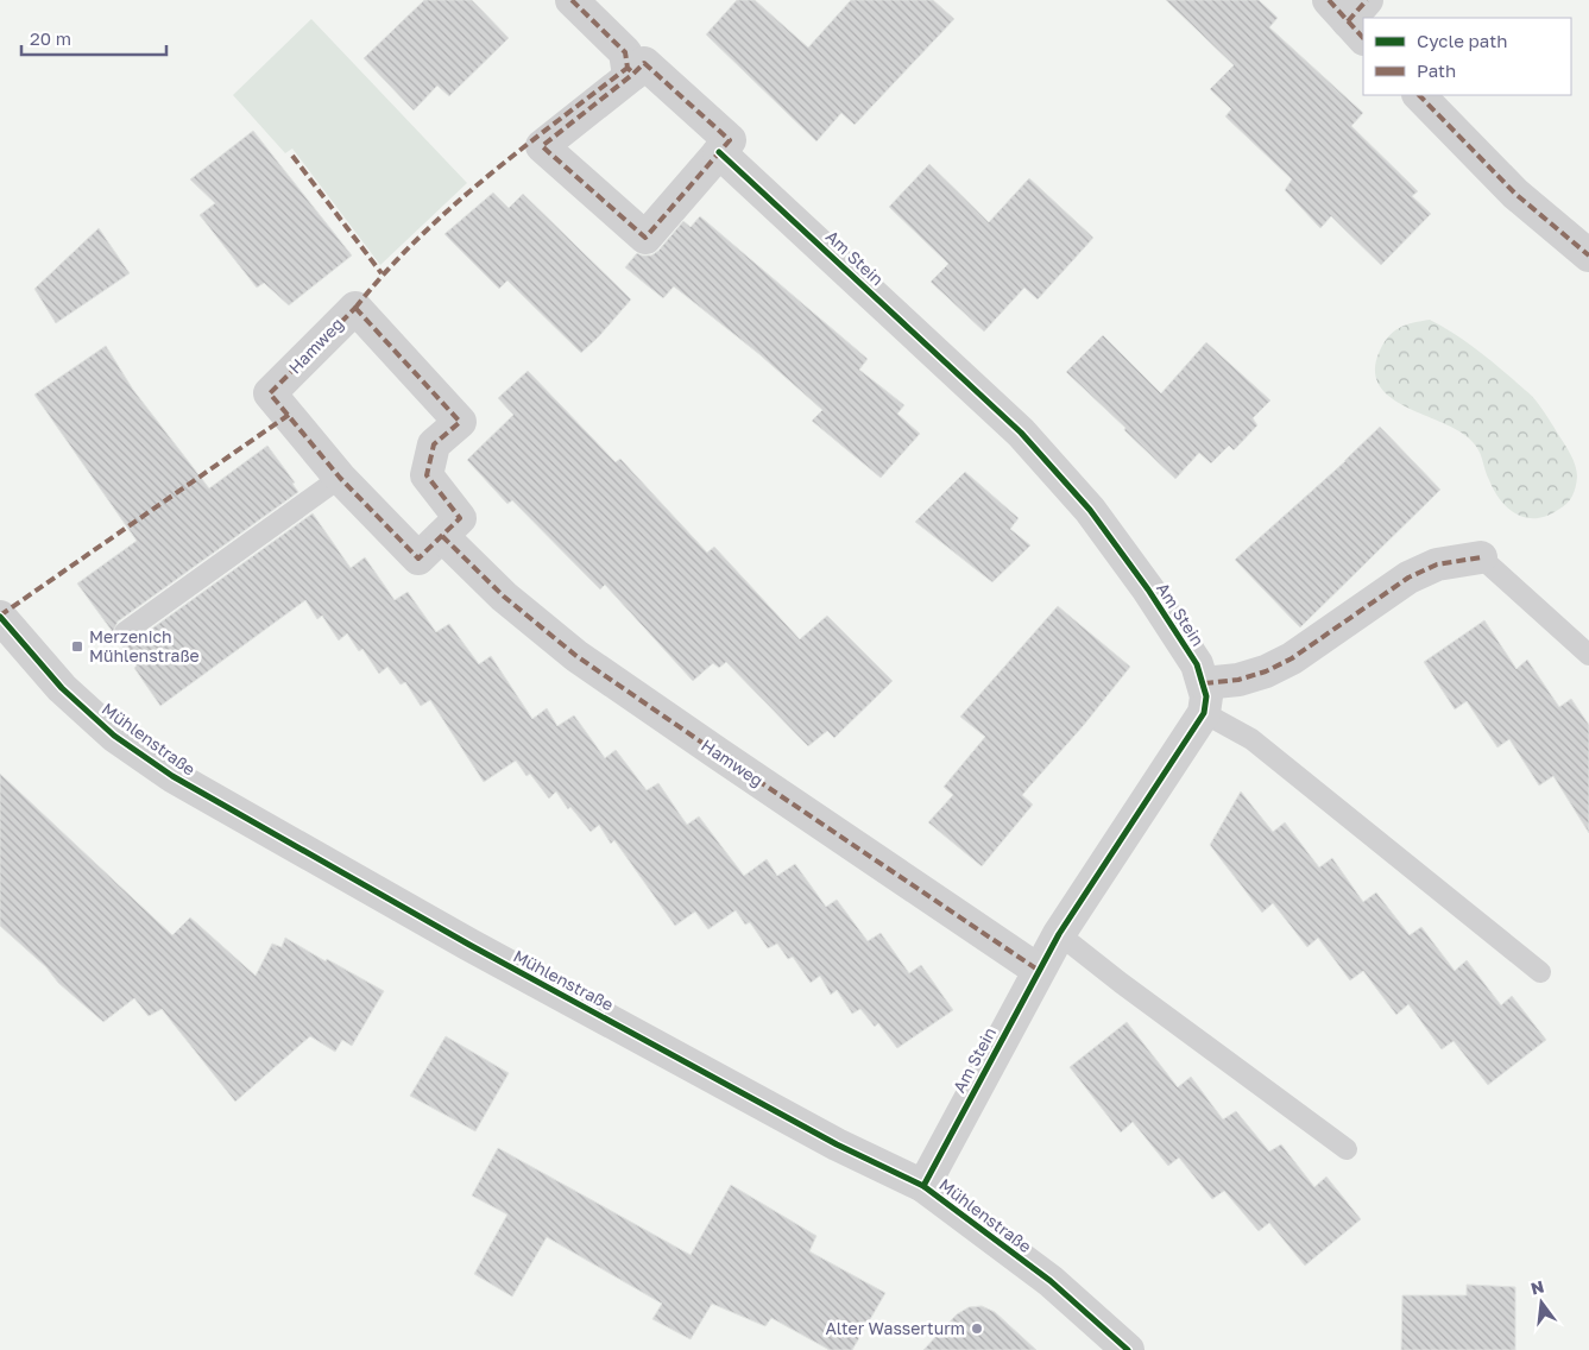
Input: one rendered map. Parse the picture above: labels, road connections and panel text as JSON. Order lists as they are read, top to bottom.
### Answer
{
  "streets": {
    "street": ["Am Stein", "Hamweg", "Mühlenstraße"]
  },
  "crossings": [
    ["Am Stein", "Hamweg"],
    ["Am Stein", "Mühlenstraße"]
  ],
  "places": {
    "transit": ["Merzenich Mühlenstraße"],
    "other": ["Alter Wasserturm"]
  },
  "legend": ["Cycle path", "Path"],
  "scale_bar": "20 m",
  "north": "top"
}
